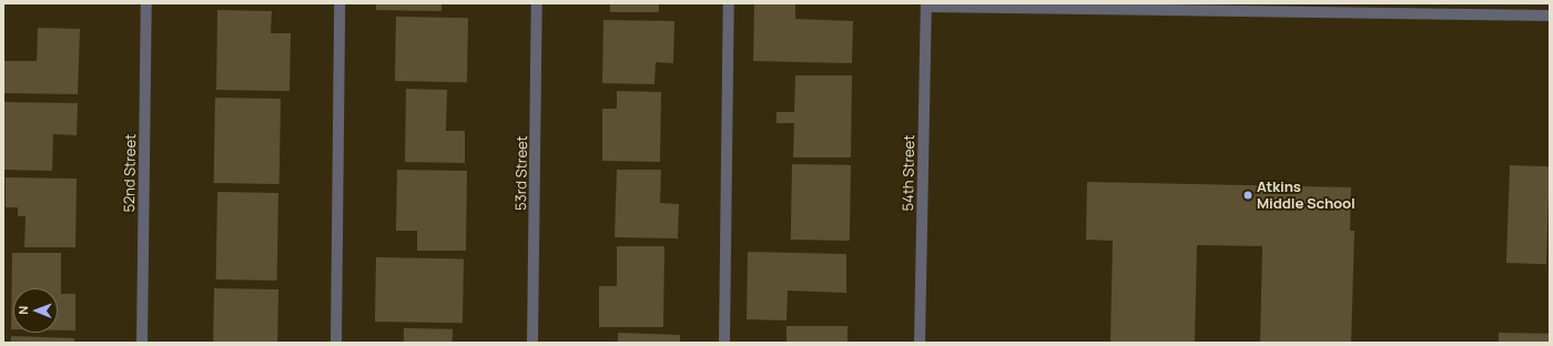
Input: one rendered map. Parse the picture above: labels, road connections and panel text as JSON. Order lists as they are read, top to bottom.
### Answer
{
  "streets": {
    "street": ["52nd Street", "53rd Street", "54th Street"]
  },
  "places": ["Atkins Middle School"],
  "north": "left"
}
